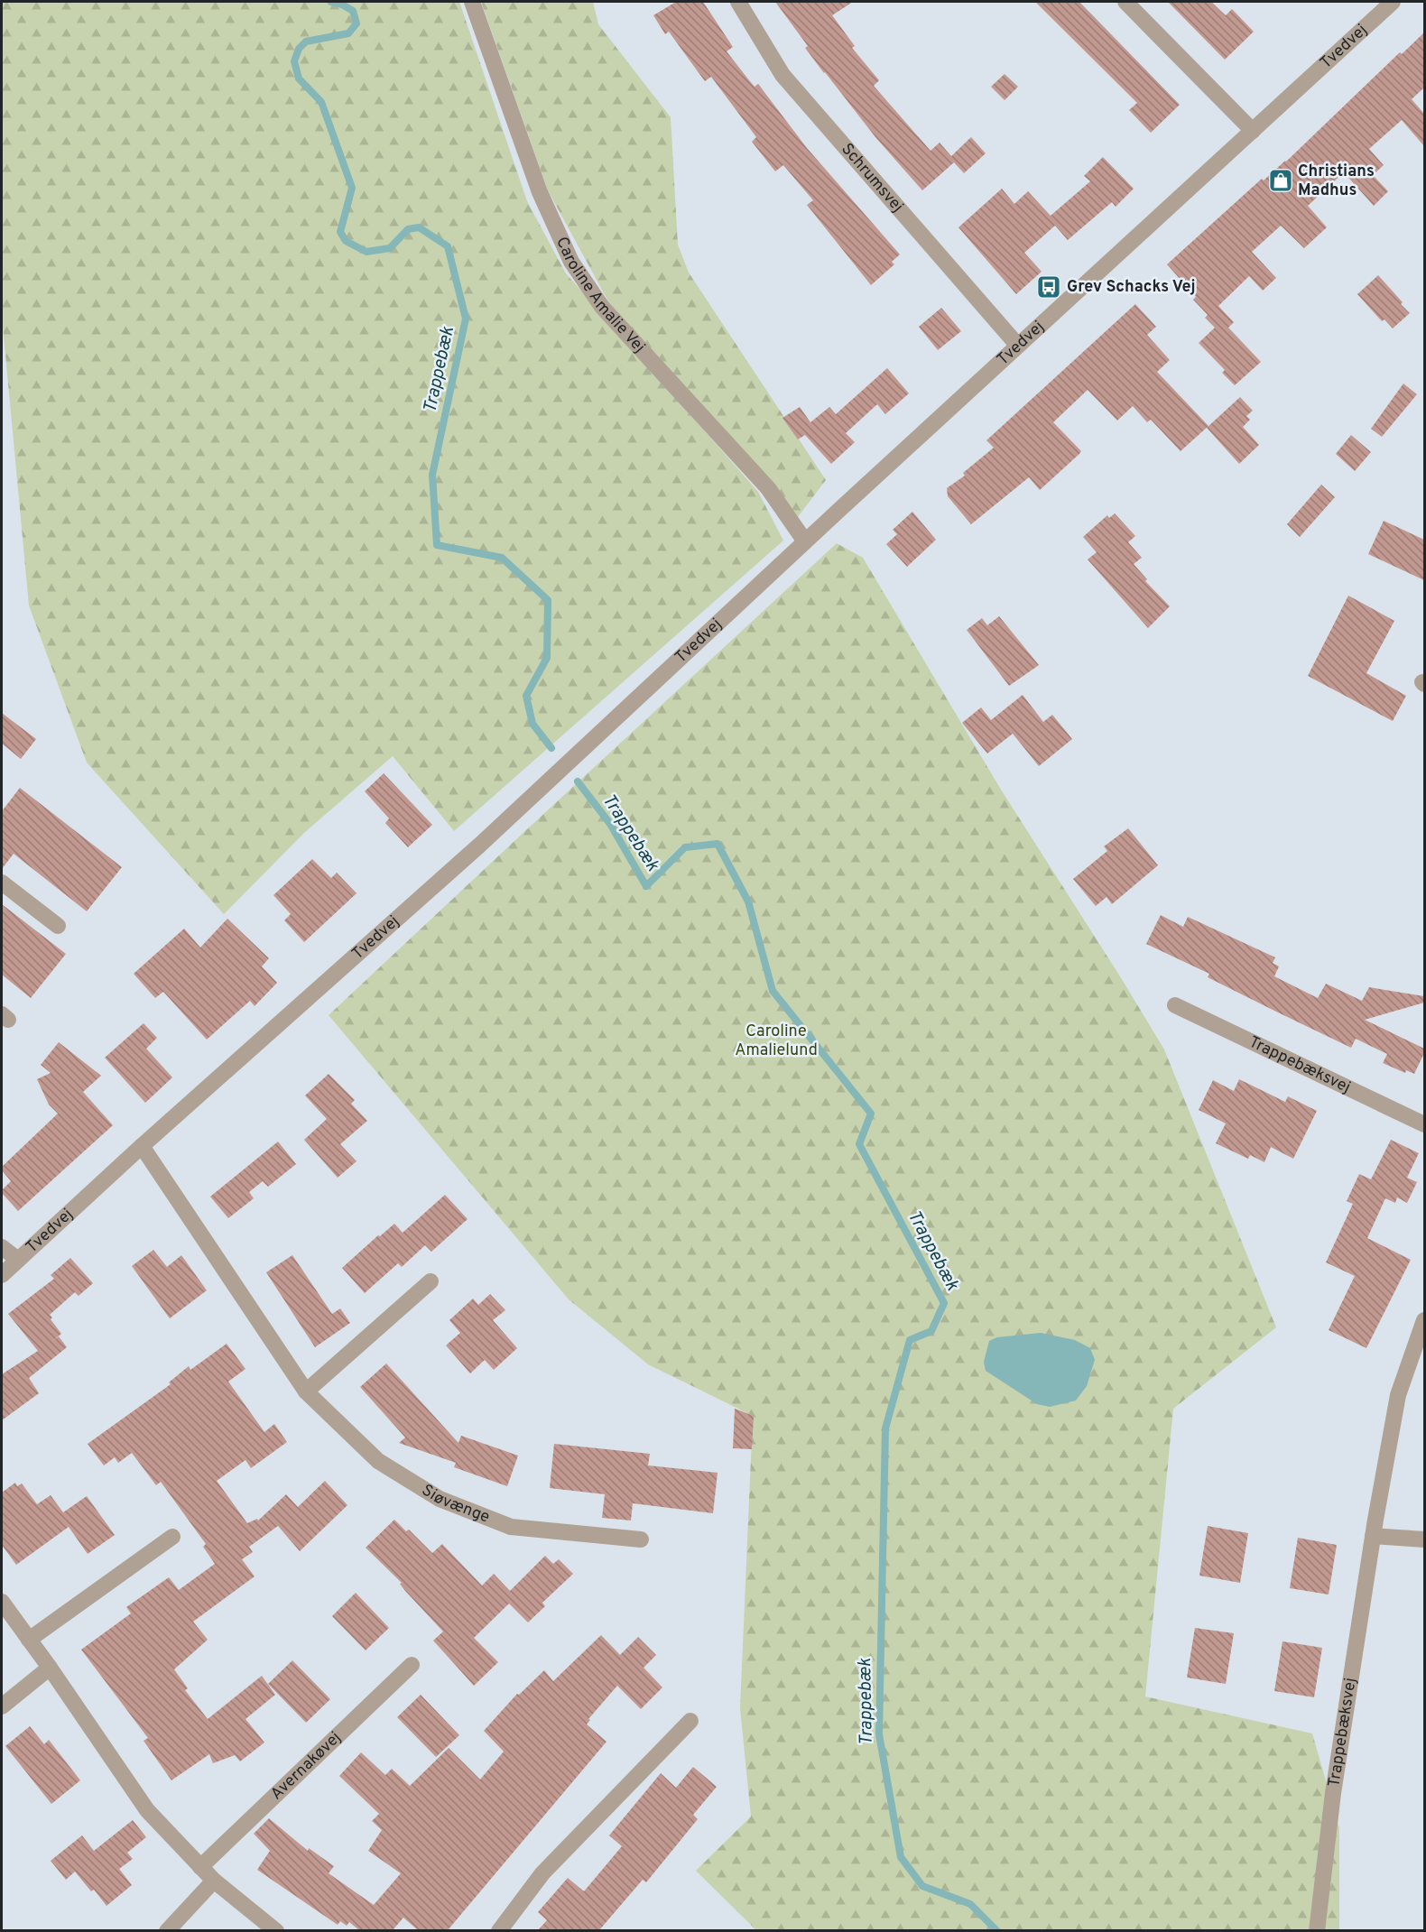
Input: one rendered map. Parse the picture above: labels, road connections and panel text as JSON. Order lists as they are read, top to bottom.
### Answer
{
  "streets": {
    "street": [
      "Tvedvej",
      "Schrumsvej",
      "Caroline Amalie Vej",
      "Trappebæksvej",
      "Siøvænge",
      "Avernakøvej"
    ]
  },
  "crossings": [
    ["Tvedvej", "Schrumsvej"],
    ["Tvedvej", "Caroline Amalie Vej"],
    ["Tvedvej", "Siøvænge"]
  ],
  "water": ["Trappebæk"],
  "parks": ["Caroline Amalielund"],
  "places": {
    "shop": ["Christians Madhus"],
    "bus stop": ["Grev Schacks Vej"]
  }
}
